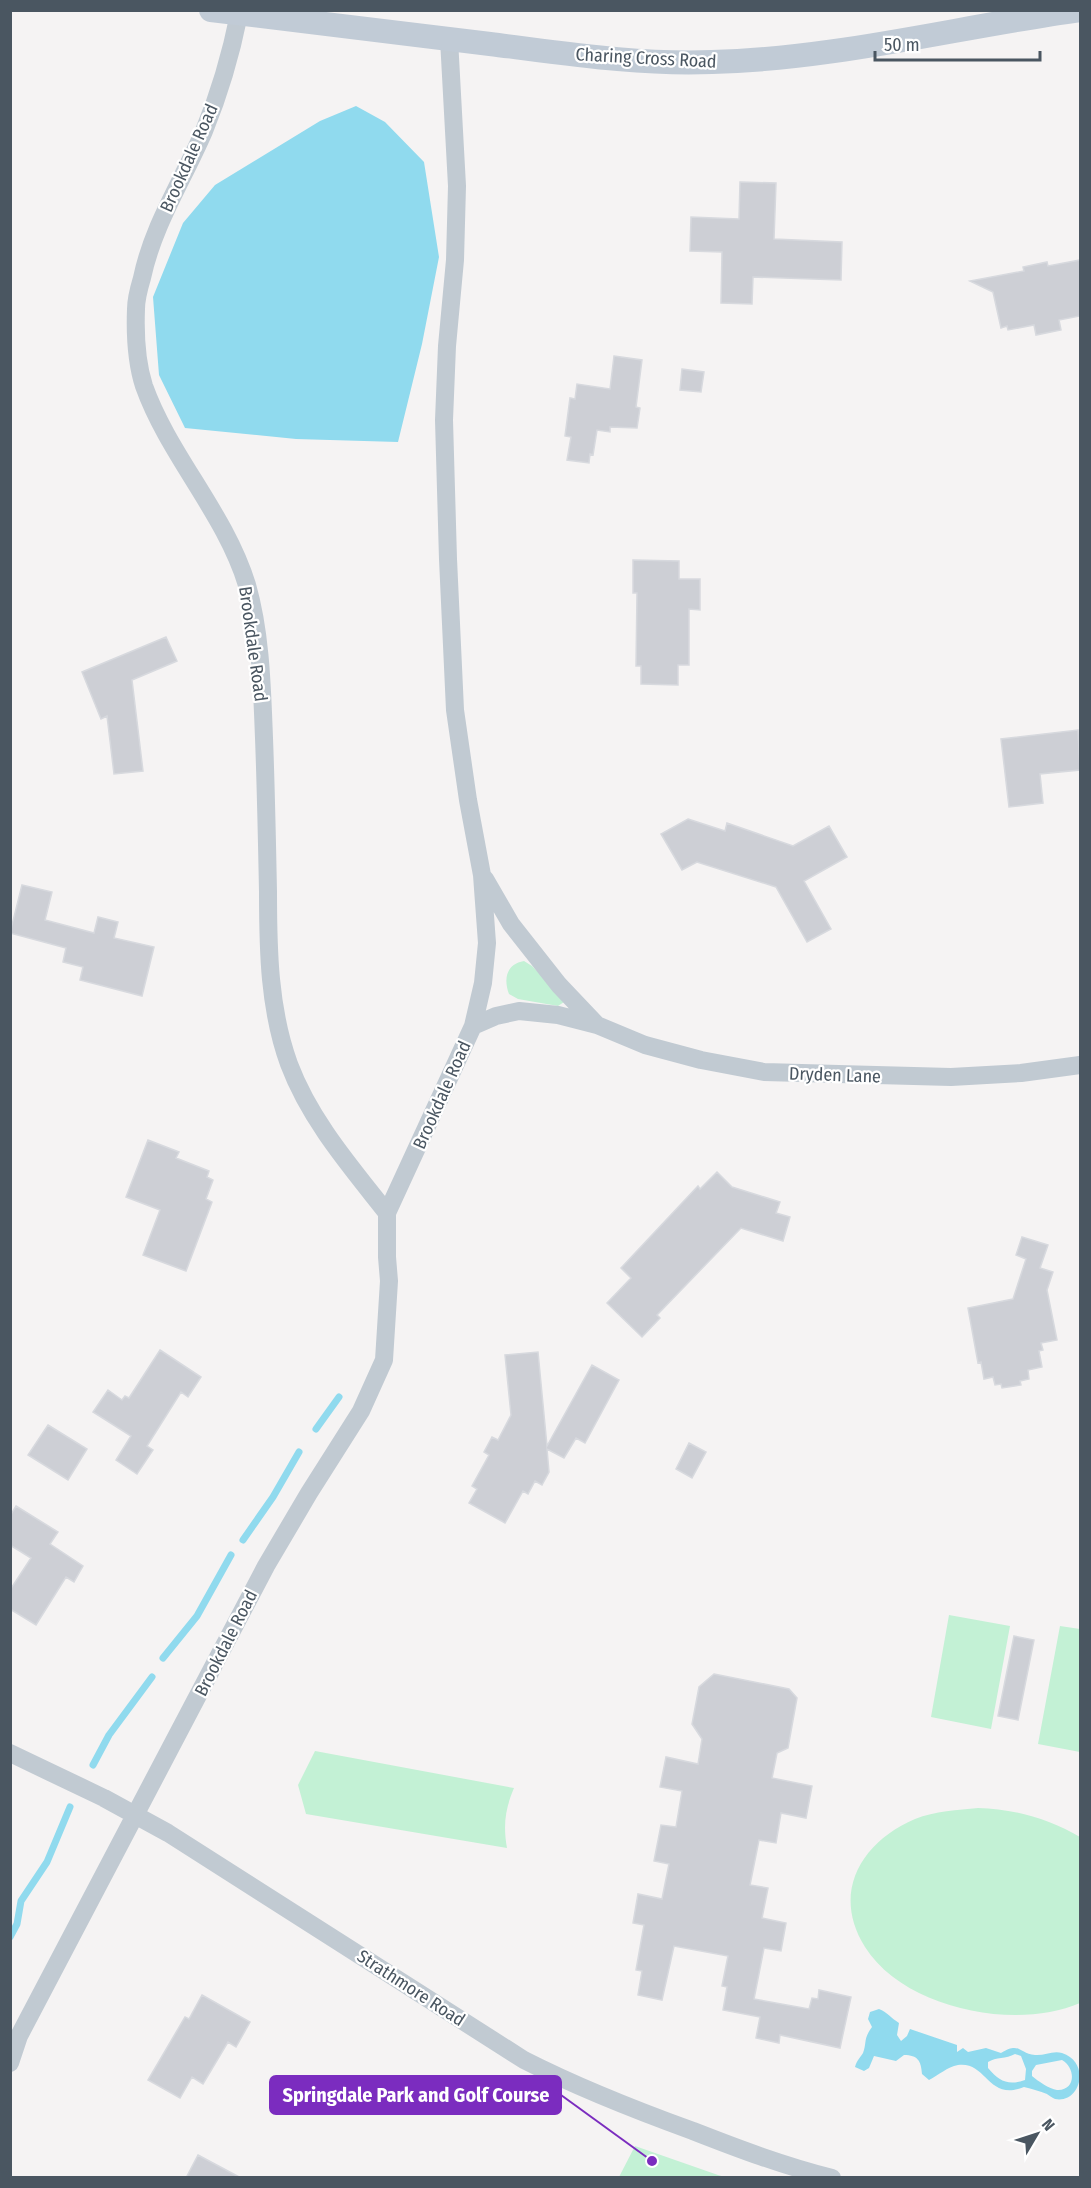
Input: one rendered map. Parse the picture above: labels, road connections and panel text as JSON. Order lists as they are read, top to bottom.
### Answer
{
  "streets": {
    "street": [
      "Charing Cross Road",
      "Brookdale Road",
      "Dryden Lane",
      "Strathmore Road"
    ]
  },
  "crossings": [
    ["Charing Cross Road", "Brookdale Road"],
    ["Brookdale Road", "Dryden Lane"],
    ["Brookdale Road", "Strathmore Road"]
  ],
  "places": ["Springdale Park and Golf Course"],
  "scale_bar": "50 m",
  "north": "top right"
}
